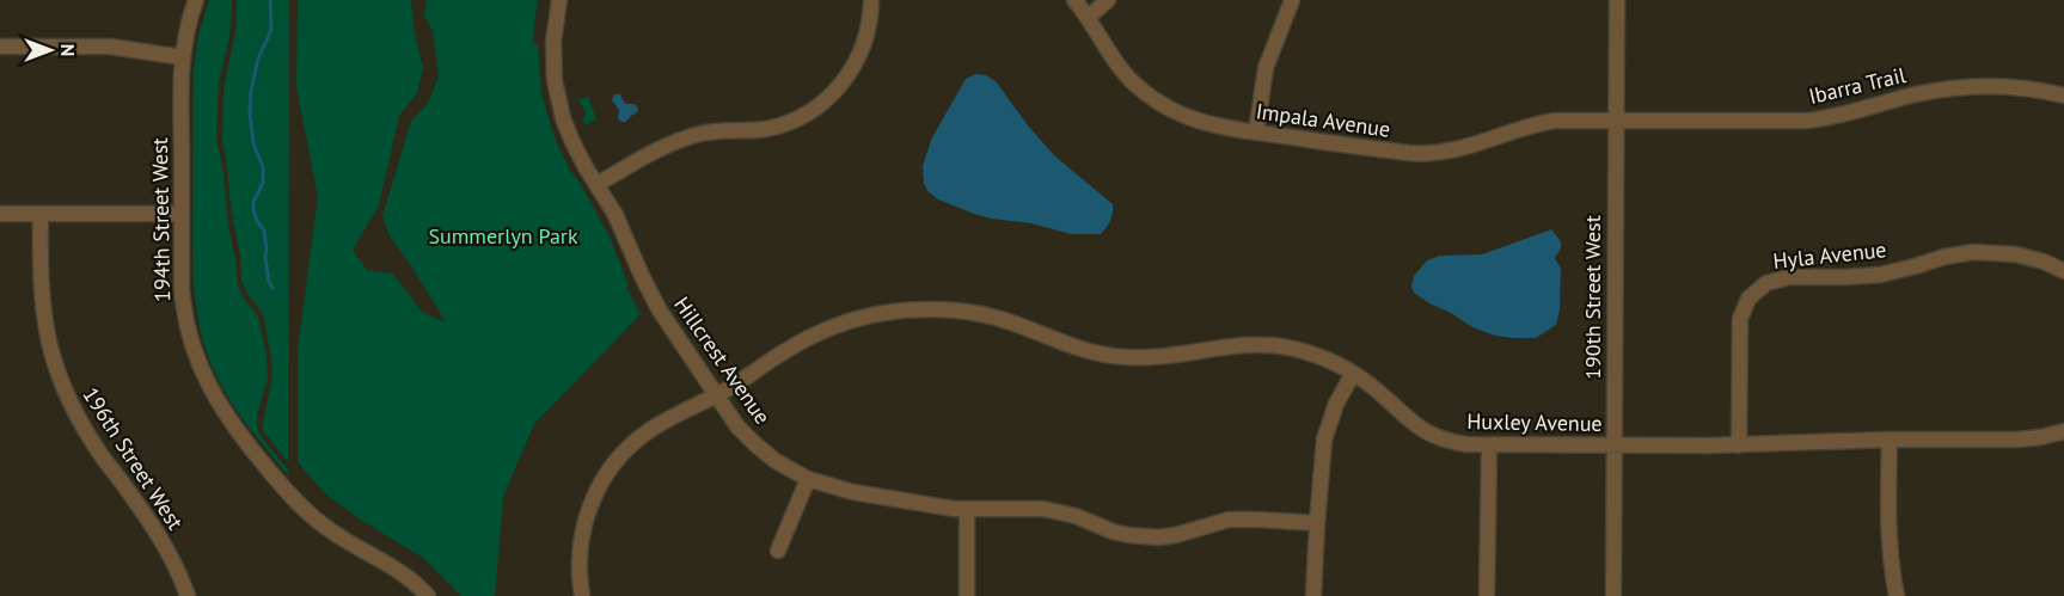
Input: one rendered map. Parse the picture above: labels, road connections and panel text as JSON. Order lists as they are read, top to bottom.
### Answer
{
  "streets": {
    "street": [
      "Ibarra Trail",
      "Impala Avenue",
      "194th Street West",
      "Hyla Avenue",
      "190th Street West",
      "Hillcrest Avenue",
      "Huxley Avenue",
      "196th Street West"
    ]
  },
  "crossings": [
    ["Ibarra Trail", "Impala Avenue"],
    ["Ibarra Trail", "190th Street West"],
    ["Impala Avenue", "190th Street West"],
    ["Hyla Avenue", "Huxley Avenue"],
    ["190th Street West", "Huxley Avenue"],
    ["Hillcrest Avenue", "Huxley Avenue"]
  ],
  "parks": ["Summerlyn Park"],
  "north": "right"
}
